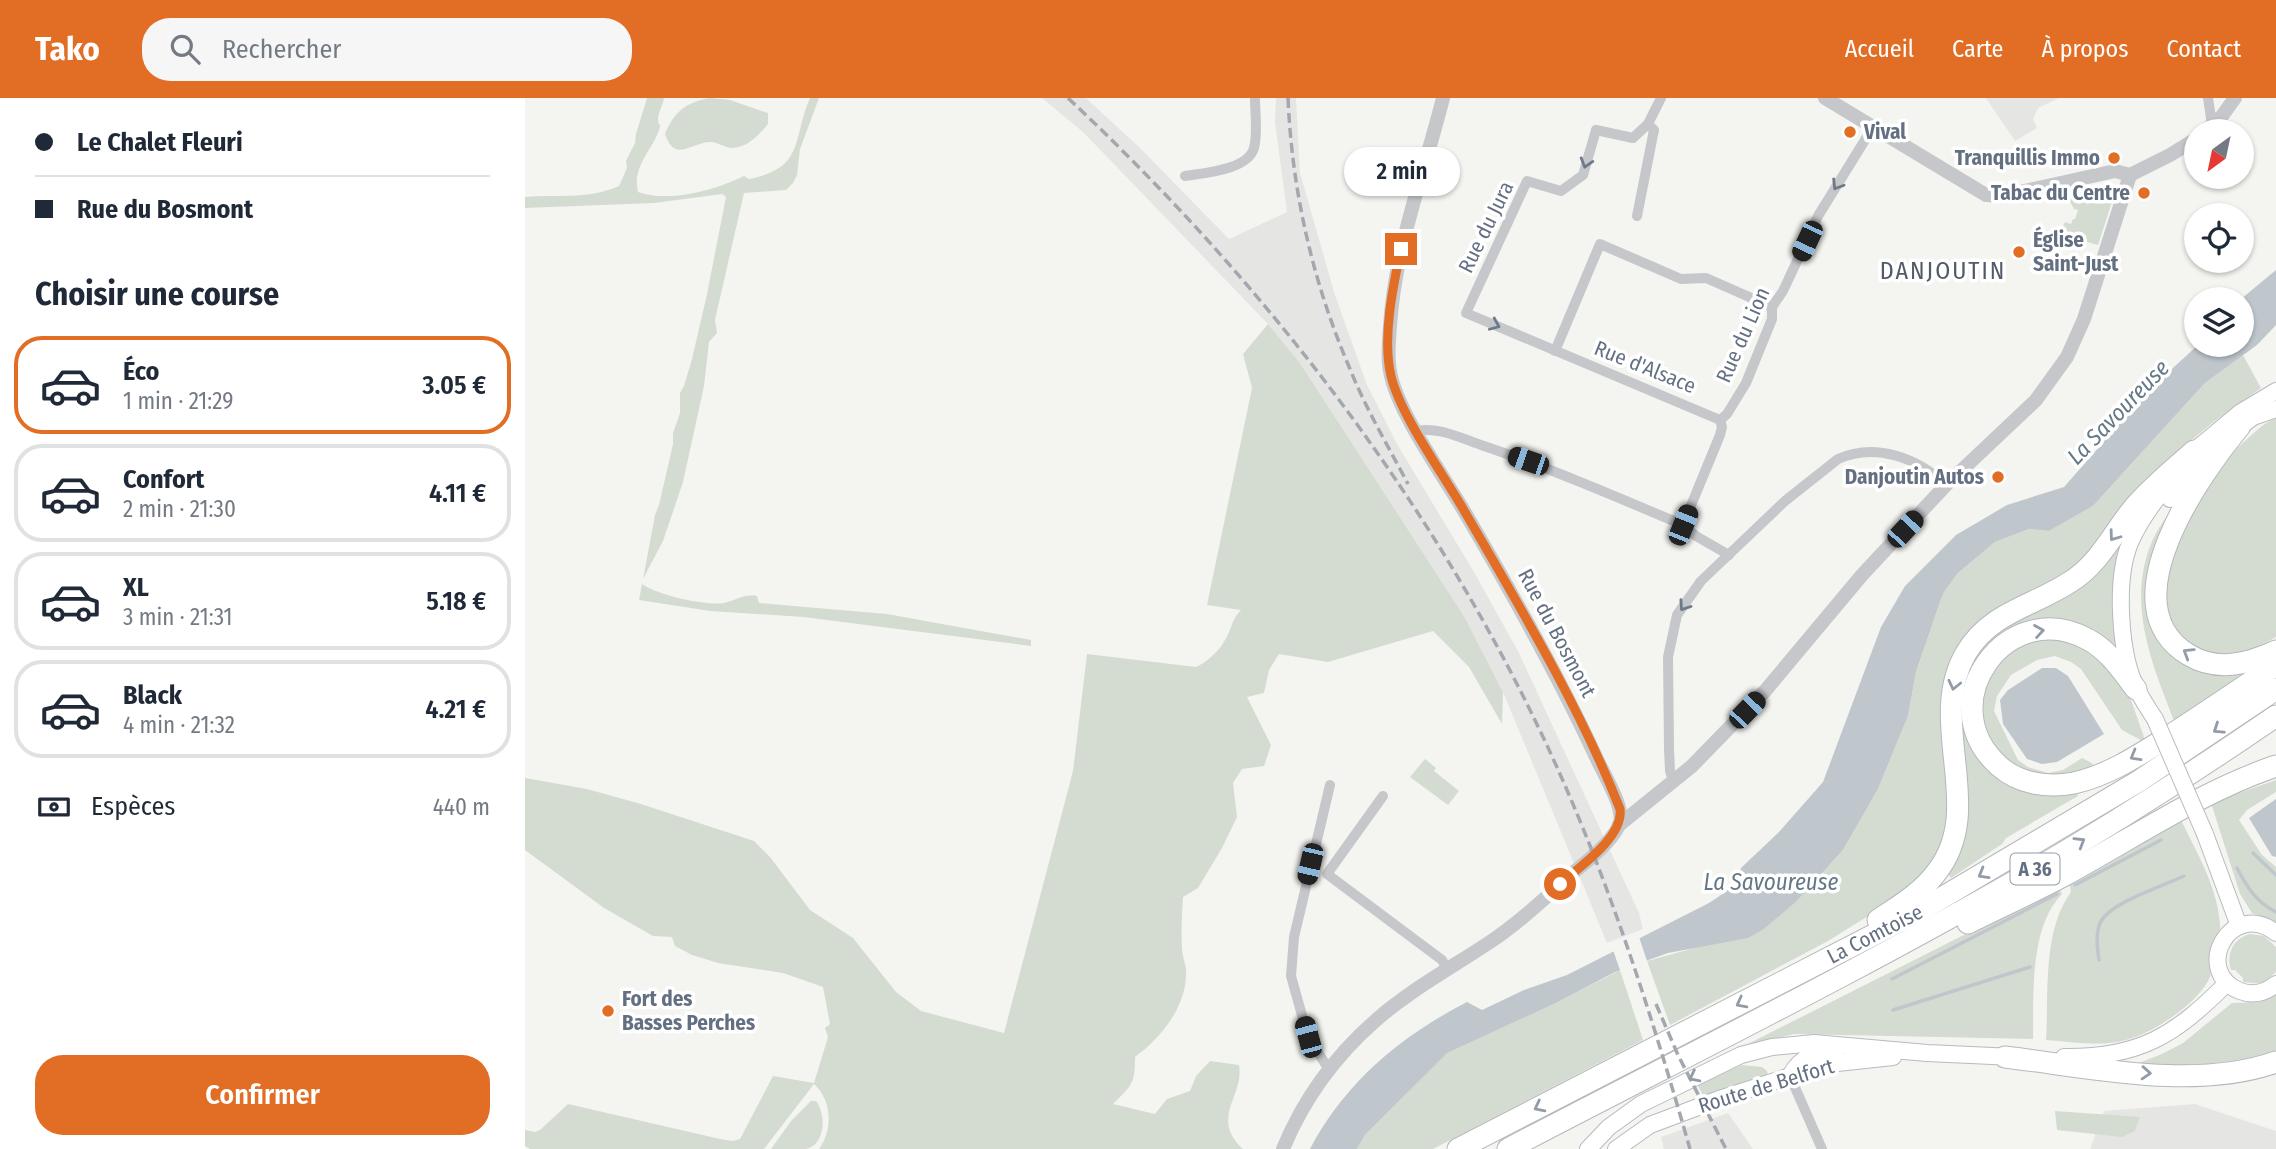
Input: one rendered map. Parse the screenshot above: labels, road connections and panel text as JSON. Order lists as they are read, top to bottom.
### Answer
{
  "streets": {
    "highway": ["A 36", "La Comtoise"],
    "main road": ["Route de Belfort"],
    "street": [
      "Rue du Jura",
      "Rue du Lion",
      "Rue d'Alsace",
      "Rue du Bosmont"
    ]
  },
  "crossings": [
    ["Rue du Jura", "Rue d'Alsace"],
    ["Rue du Lion", "Rue d'Alsace"]
  ],
  "one_way": ["Rue du Lion"],
  "districts": ["DANJOUTIN"],
  "water": ["La Savoureuse"],
  "places": [
    "Vival",
    "Tranquillis Immo",
    "Tabac du Centre",
    "Église Saint-Just",
    "Danjoutin Autos",
    "Fort des Basses Perches"
  ],
  "north": "bottom left",
  "page": {
    "header": "Tako",
    "search": "Rechercher",
    "nav": [
      "Accueil",
      "Carte",
      "À propos",
      "Contact"
    ],
    "banner": ["Le Chalet Fleuri", "Rue du Bosmont"],
    "bubble": "2 min",
    "heading": "Choisir une course",
    "list": [
      {
        "name": "Éco",
        "note": "1 min · 21:29",
        "value": "3.05 €"
      },
      {
        "name": "Confort",
        "note": "2 min · 21:30",
        "value": "4.11 €"
      },
      {
        "name": "XL",
        "note": "3 min · 21:31",
        "value": "5.18 €"
      },
      {
        "name": "Black",
        "note": "4 min · 21:32",
        "value": "4.21 €"
      }
    ],
    "pay": ["Espèces", "440 m"],
    "buttons": "Confirmer"
  }
}
